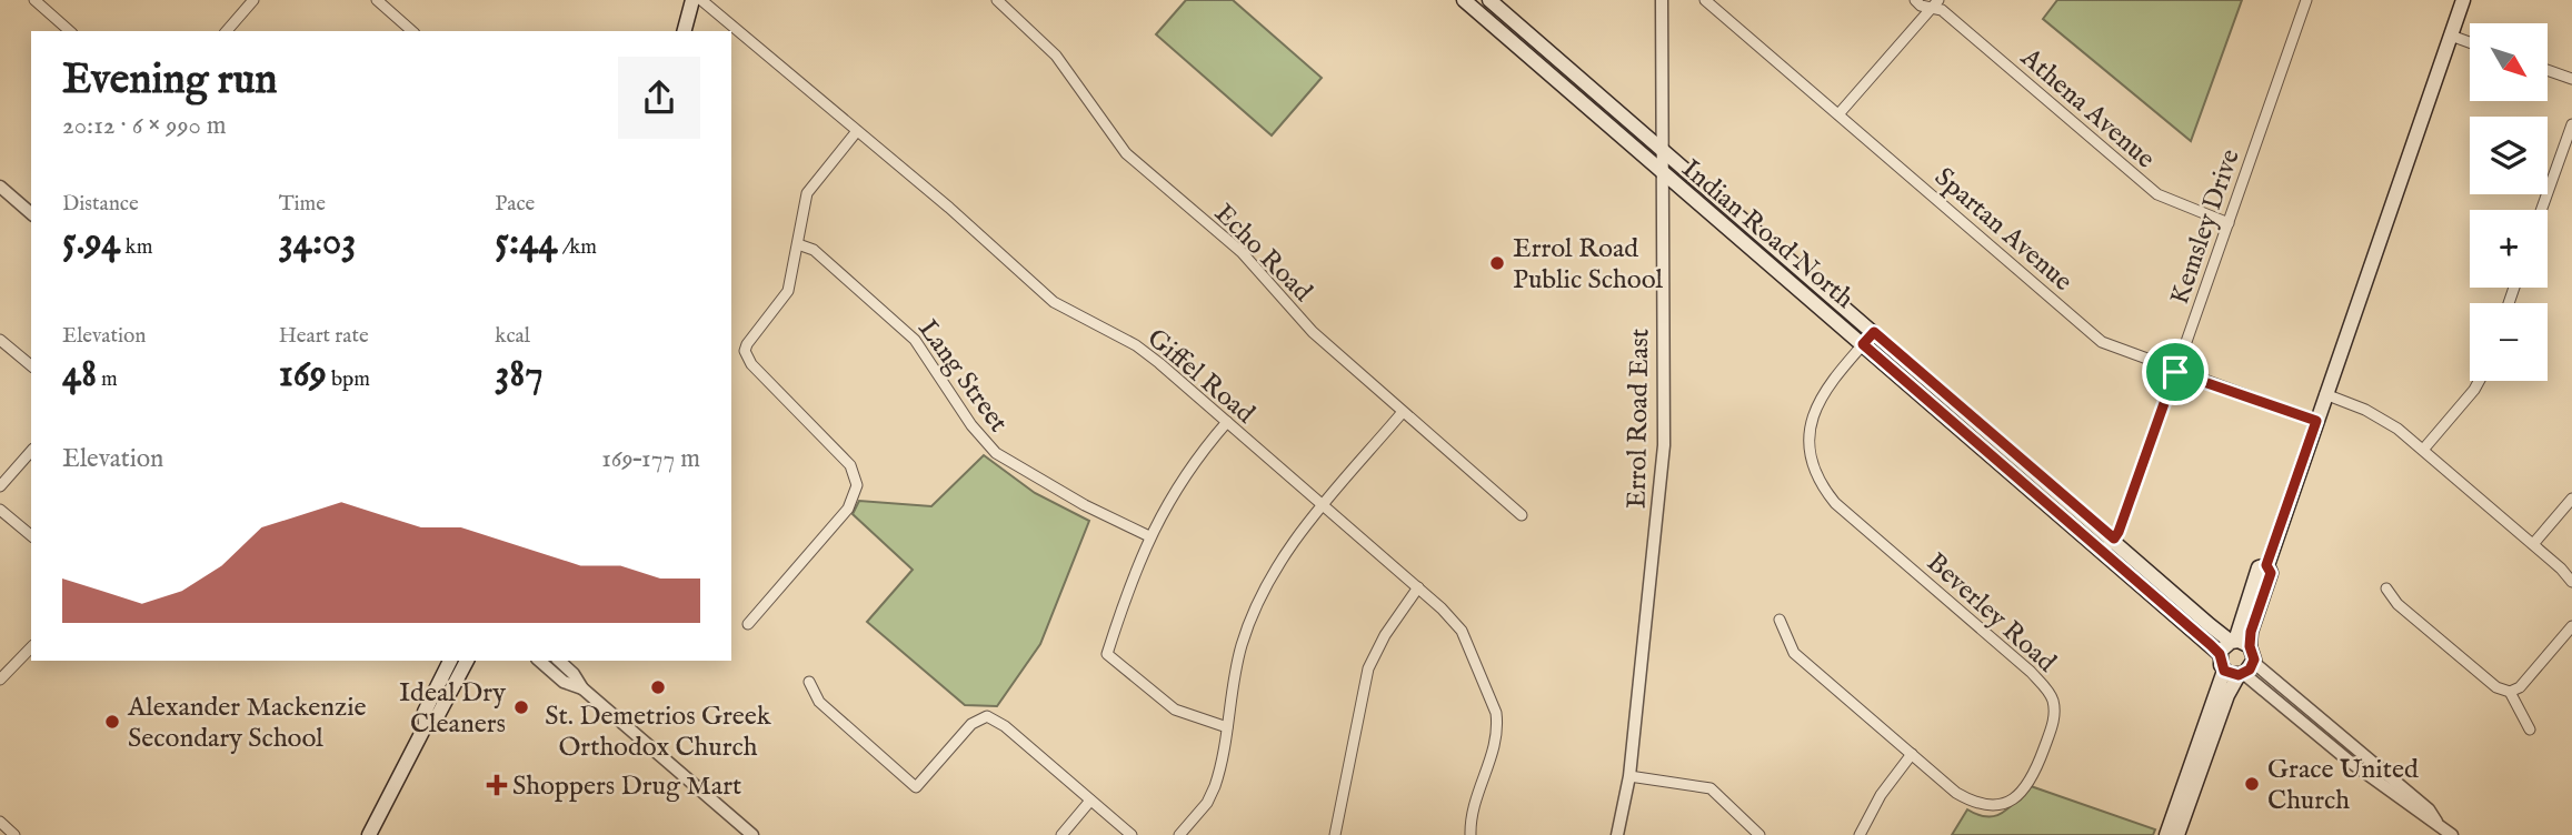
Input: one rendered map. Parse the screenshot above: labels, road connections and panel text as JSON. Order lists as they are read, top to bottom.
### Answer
{
  "streets": {
    "main road": ["Indian Road North"],
    "street": [
      "Athena Avenue",
      "Kemsley Drive",
      "Spartan Avenue",
      "Echo Road",
      "Lang Street",
      "Giffel Road",
      "Errol Road East",
      "Beverley Road"
    ]
  },
  "crossings": [
    ["Athena Avenue", "Kemsley Drive"],
    ["Kemsley Drive", "Spartan Avenue"],
    ["Kemsley Drive", "Indian Road North"],
    ["Indian Road North", "Errol Road East"],
    ["Indian Road North", "Beverley Road"]
  ],
  "places": {
    "other": [
      "Errol Road Public School",
      "St. Demetrios Greek Orthodox Church",
      "Ideal Dry Cleaners",
      "Alexander Mackenzie Secondary School",
      "Grace United Church"
    ],
    "health": ["Shoppers Drug Mart"]
  },
  "north": "bottom right",
  "page": {
    "map_buttons": ["+", "−"],
    "heading": ["Evening run", "20:12 · 6 × 990 m"],
    "stats": [
      ["Distance", "5.94 km"],
      ["Time", "34:03"],
      ["Pace", "5:44 /km"],
      ["Elevation", "48 m"],
      ["Heart rate", "169 bpm"],
      ["kcal", "387"]
    ],
    "chart": ["Elevation", "169–177 m"]
  }
}
